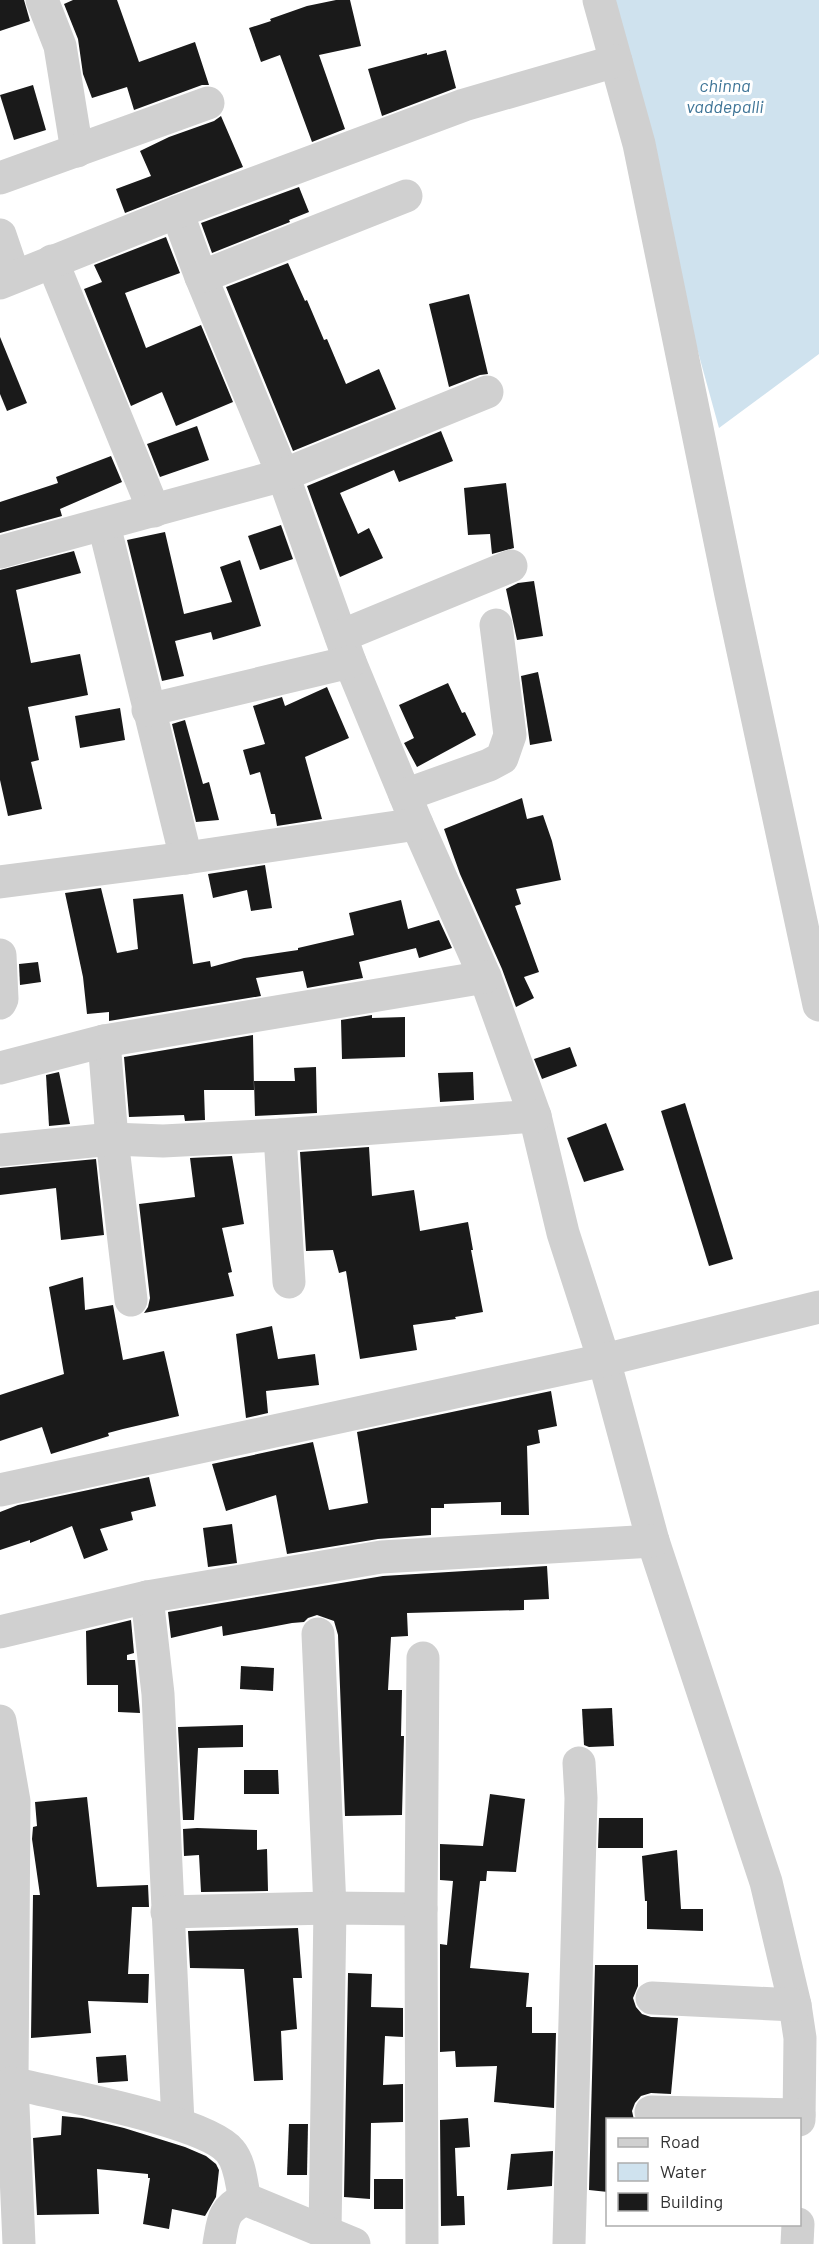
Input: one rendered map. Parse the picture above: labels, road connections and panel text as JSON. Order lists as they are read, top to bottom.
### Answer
{
  "water": ["chinna vaddepalli"],
  "legend": ["Road", "Water", "Building"]
}
